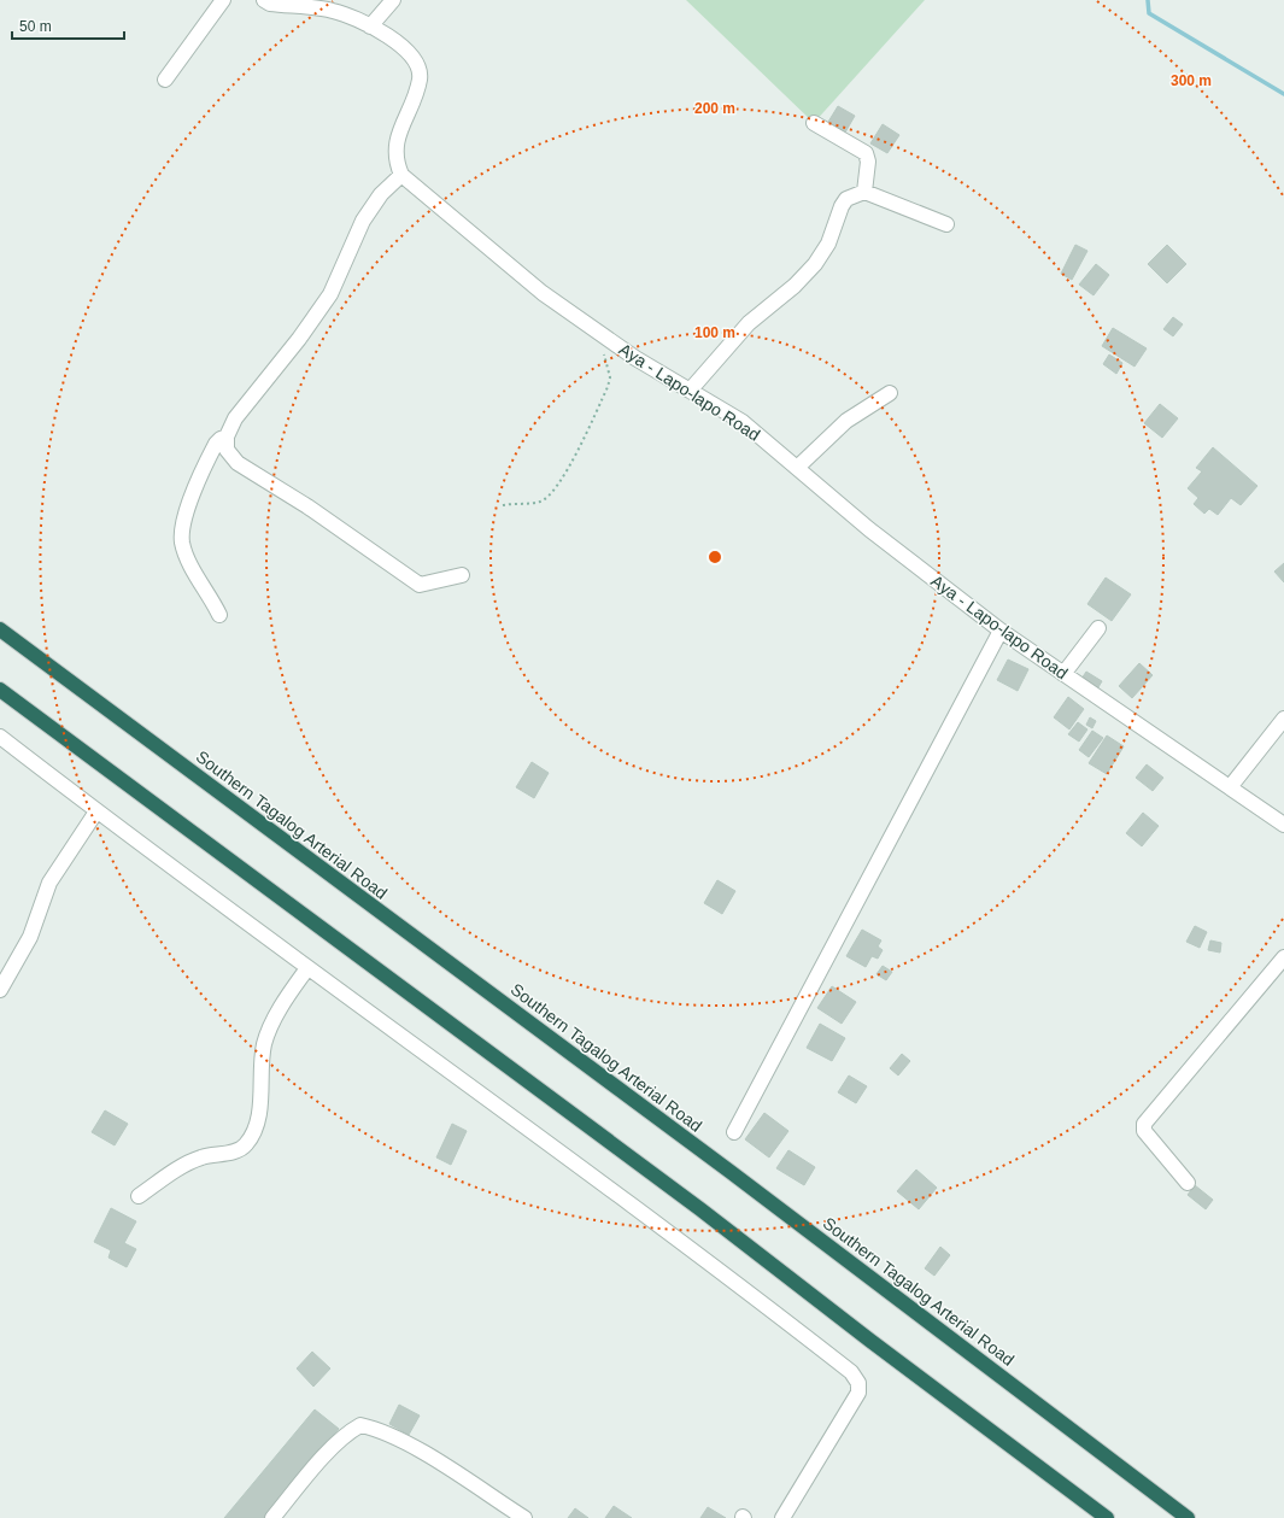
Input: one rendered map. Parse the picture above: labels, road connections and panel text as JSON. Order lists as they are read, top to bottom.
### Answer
{
  "streets": {
    "highway": ["Southern Tagalog Arterial Road"],
    "street": ["Aya - Lapo-lapo Road"]
  },
  "scale_bar": "50 m",
  "rings": ["300 m", "200 m", "100 m"]
}
